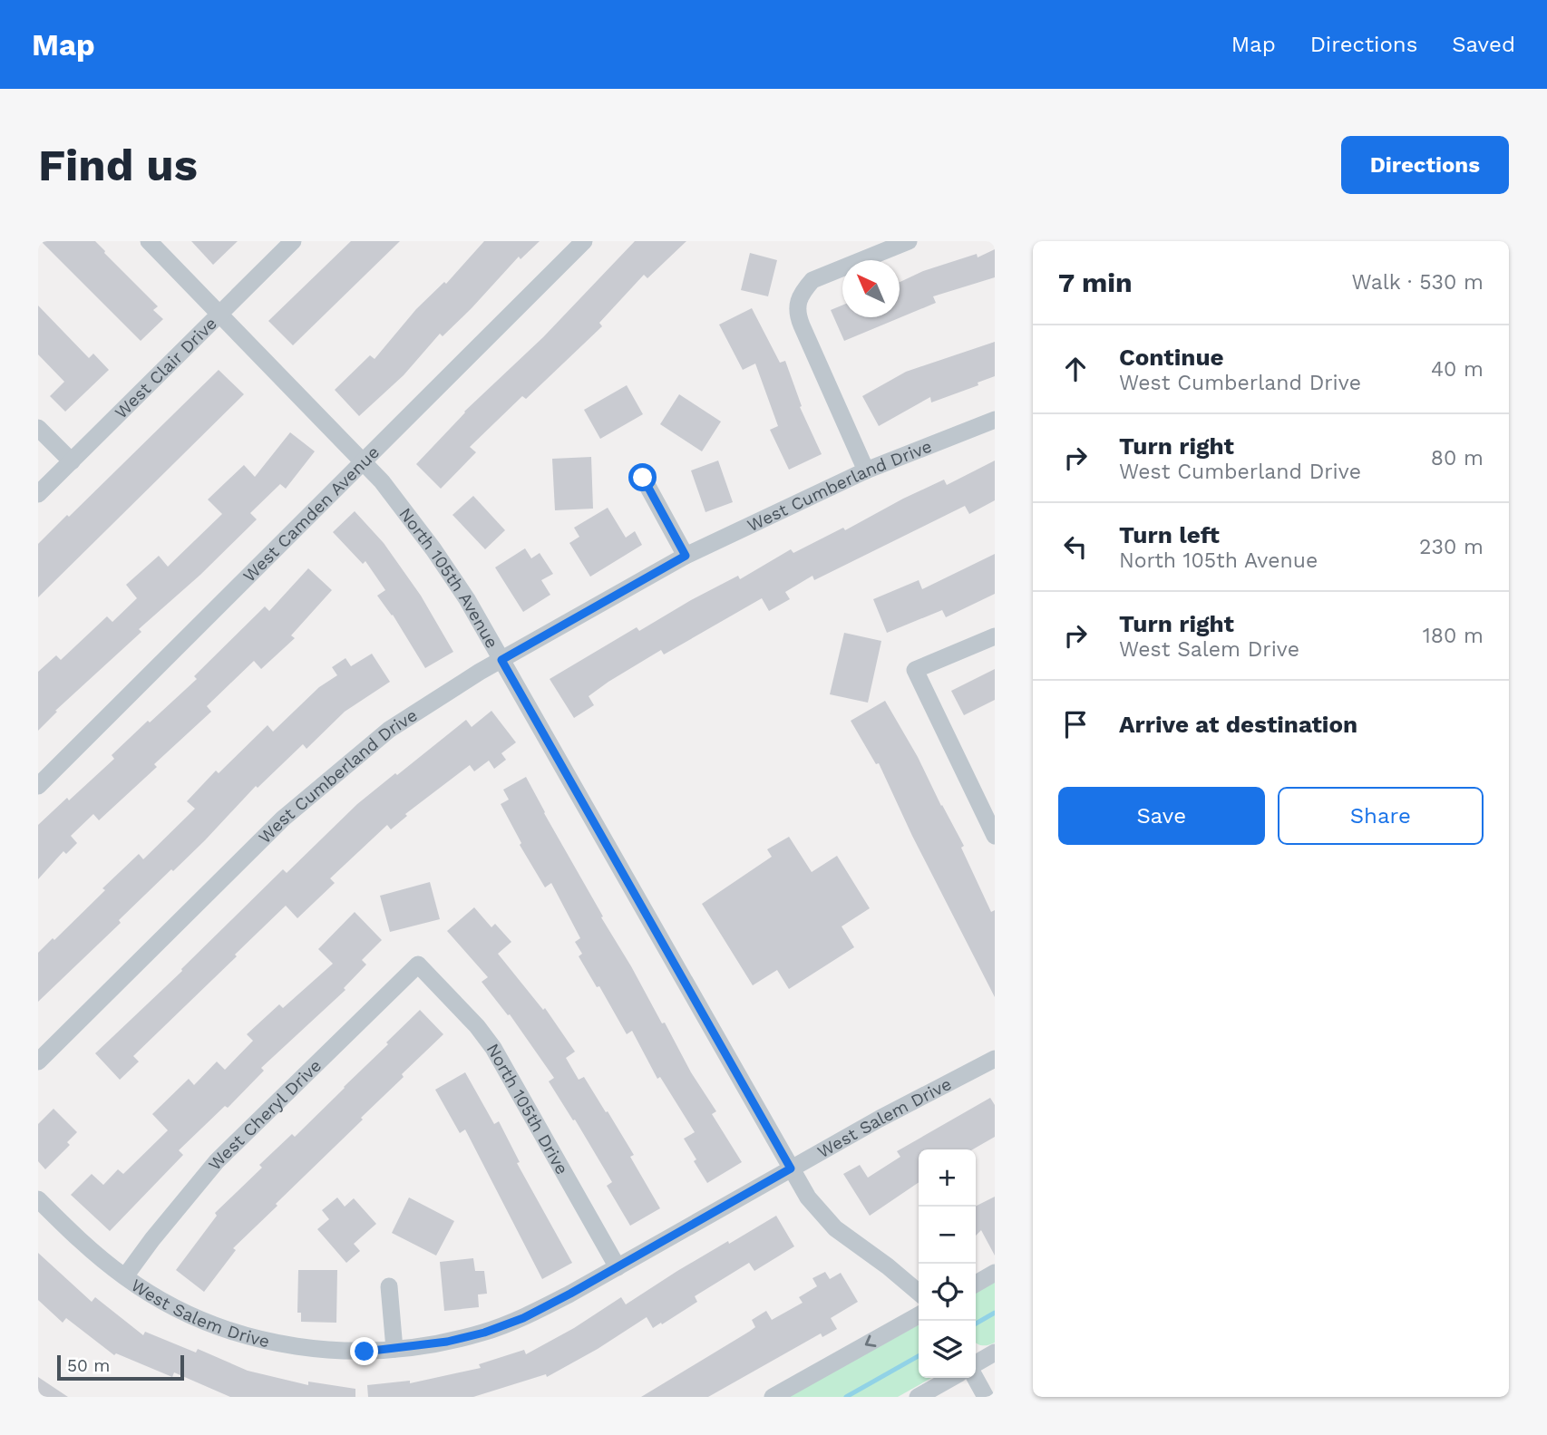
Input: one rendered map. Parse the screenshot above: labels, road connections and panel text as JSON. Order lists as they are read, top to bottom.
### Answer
{
  "streets": {
    "street": [
      "West Clair Drive",
      "West Cumberland Drive",
      "West Camden Avenue",
      "North 105th Avenue",
      "North 105th Drive",
      "West Cheryl Drive",
      "West Salem Drive"
    ]
  },
  "crossings": [
    ["West Clair Drive", "North 105th Avenue"],
    ["West Cumberland Drive", "North 105th Avenue"],
    ["West Camden Avenue", "North 105th Avenue"],
    ["North 105th Avenue", "West Salem Drive"],
    ["North 105th Drive", "West Cheryl Drive"],
    ["North 105th Drive", "West Salem Drive"],
    ["West Cheryl Drive", "West Salem Drive"]
  ],
  "scale_bar": "50 m",
  "north": "top left",
  "page": {
    "header": "Map",
    "nav": ["Map", "Directions", "Saved"],
    "buttons": [
      "Directions",
      ["Save", "Share"]
    ],
    "title": "Find us",
    "heading": ["7 min", "Walk · 530 m"],
    "list": [
      ["Continue", "West Cumberland Drive", "40 m"],
      ["Turn right", "West Cumberland Drive", "80 m"],
      ["Turn left", "North 105th Avenue", "230 m"],
      ["Turn right", "West Salem Drive", "180 m"],
      "Arrive at destination"
    ],
    "map_buttons": ["+", "−"],
    "scale": "50 m"
  }
}
